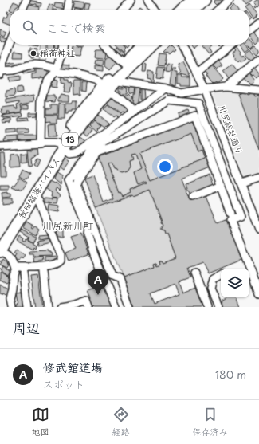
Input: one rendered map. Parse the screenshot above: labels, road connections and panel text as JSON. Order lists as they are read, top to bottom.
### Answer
{
  "streets": {
    "highway": ["13", "秋田臨海バイパス"],
    "street": ["川尻総社通り"]
  },
  "districts": ["川尻新川町"],
  "places": ["稲荷神社"],
  "page": {
    "search": "ここで検索",
    "pins": "A",
    "heading": "周辺",
    "list": [
      {
        "mark": "A",
        "name": "修武館道場",
        "note": "スポット",
        "value": "180 m"
      }
    ],
    "nav": ["地図", "経路", "保存済み"]
  }
}
